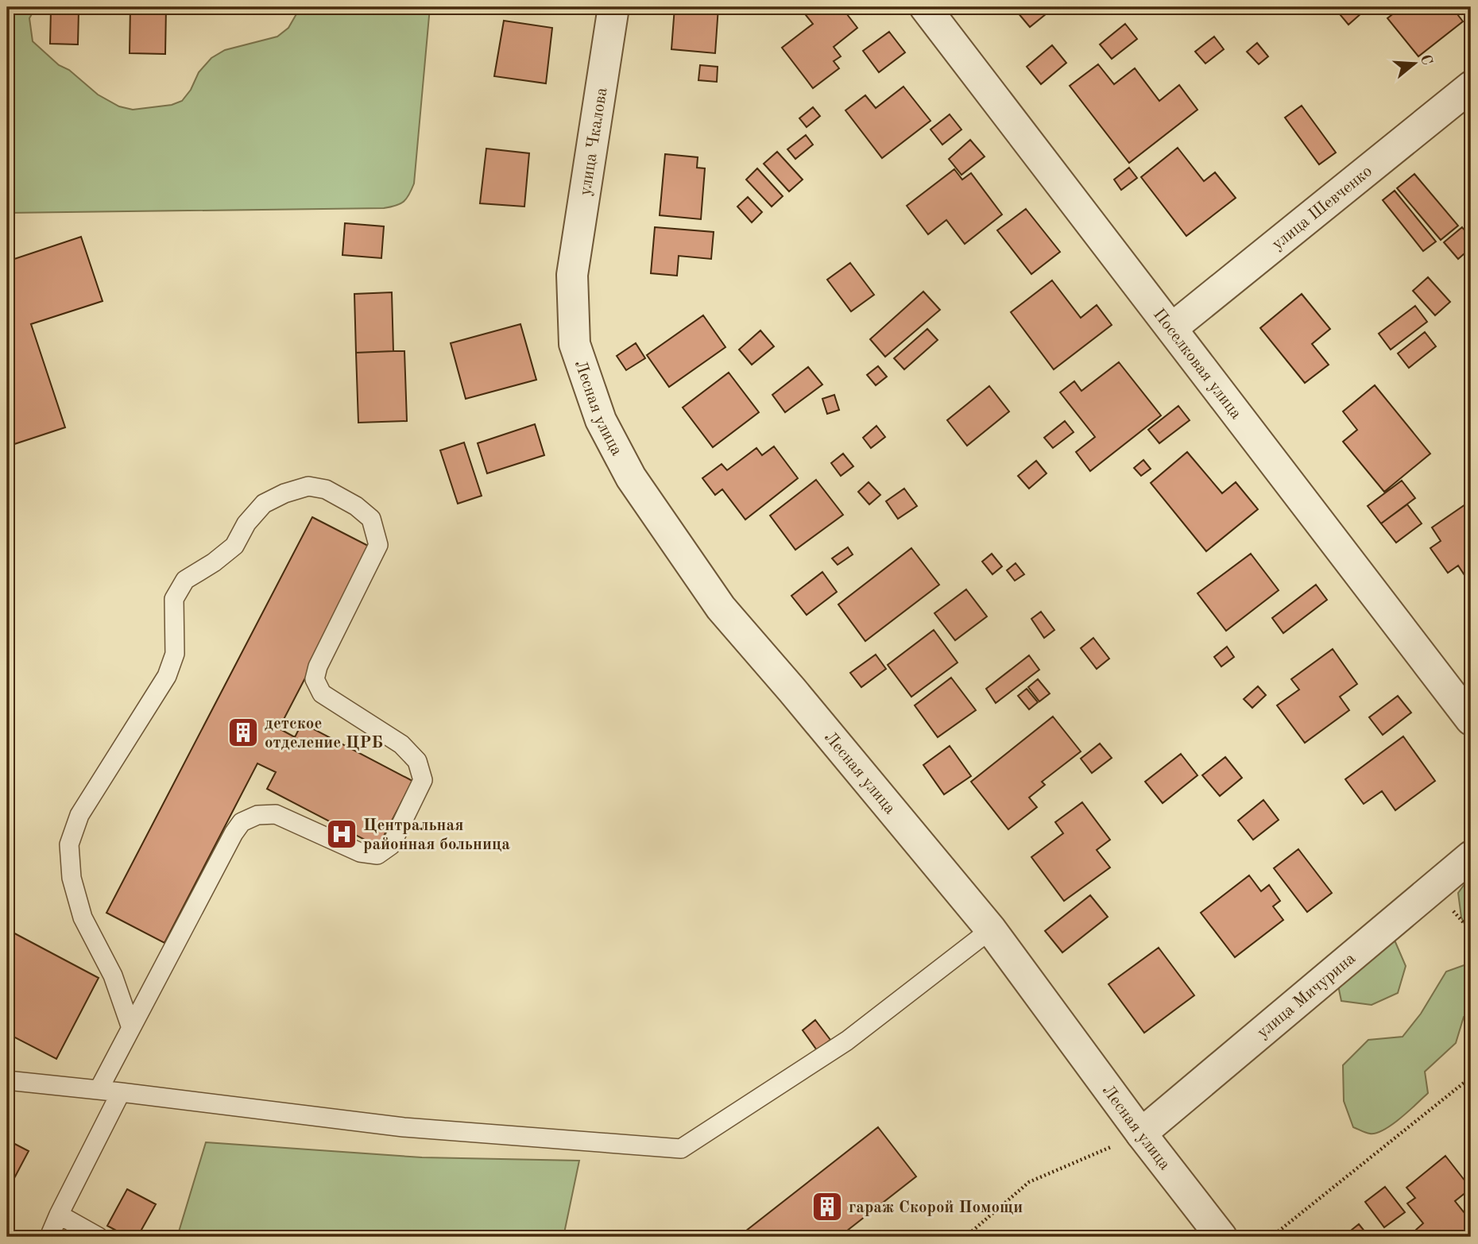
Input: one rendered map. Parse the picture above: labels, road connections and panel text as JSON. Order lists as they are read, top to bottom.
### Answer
{
  "streets": {
    "street": [
      "улица Чкалова",
      "улица Шевченко",
      "Поселковая улица",
      "Лесная улица",
      "улица Мичурина"
    ]
  },
  "crossings": [
    ["улица Чкалова", "Лесная улица"],
    ["улица Шевченко", "Поселковая улица"],
    ["Лесная улица", "улица Мичурина"]
  ],
  "places": {
    "building": ["детское отделение ЦРБ", "гараж Скорой Помощи"],
    "hospital": ["Центральная районная больница"]
  },
  "north": "right"
}
